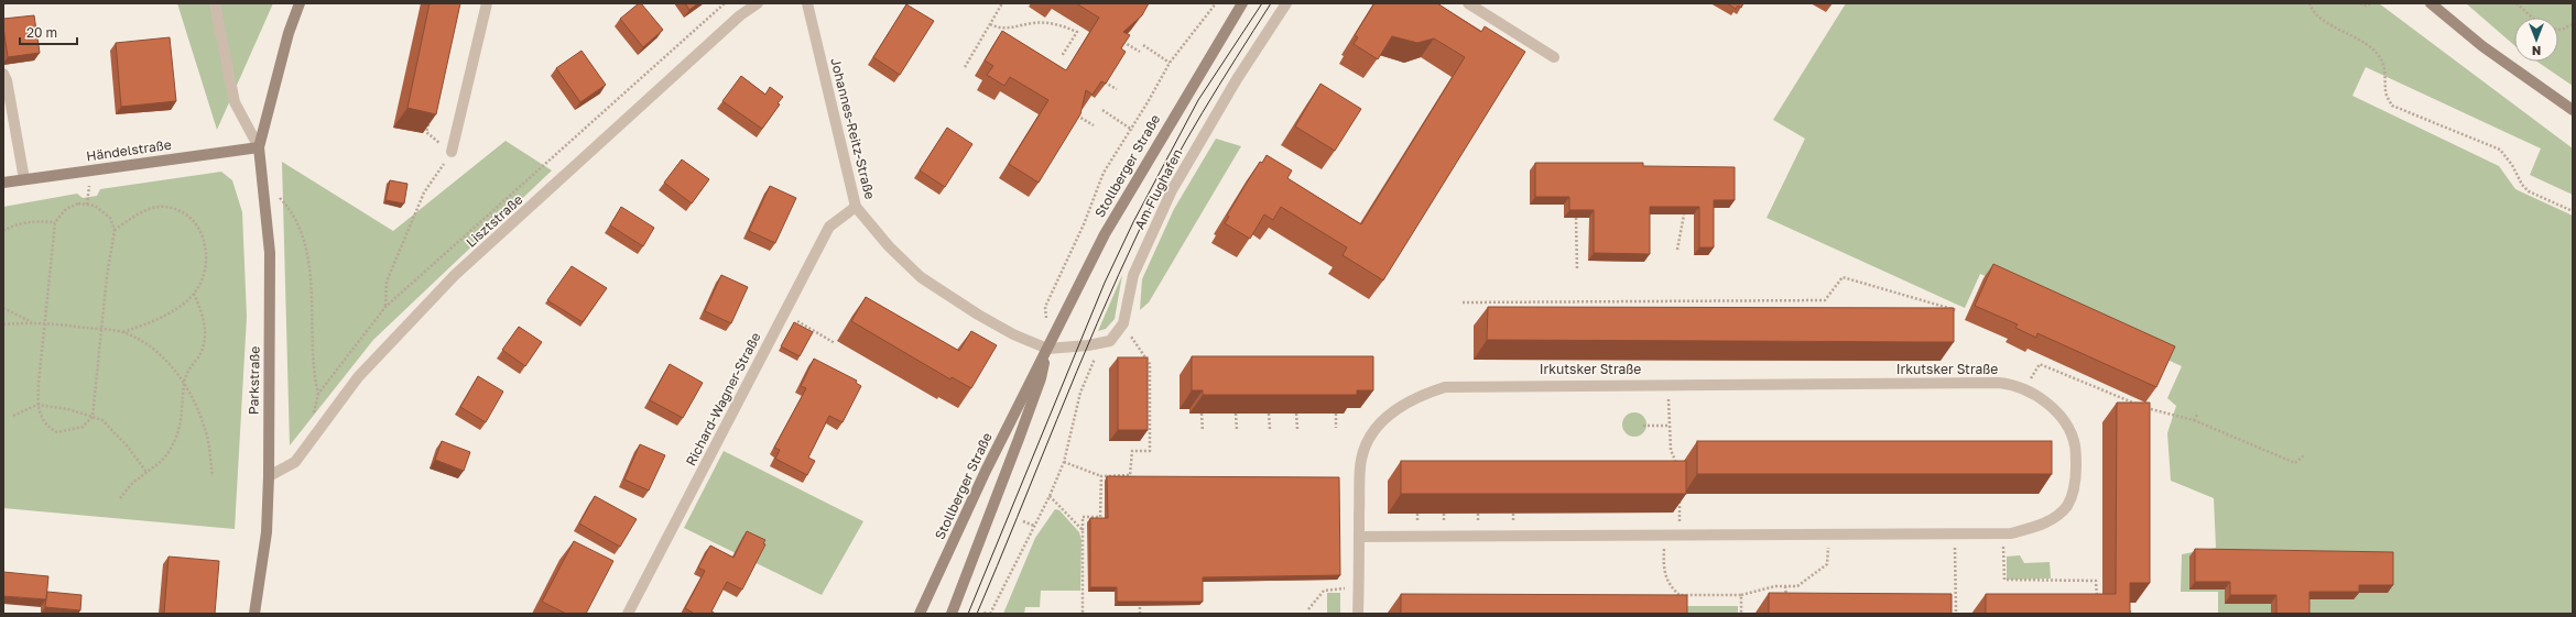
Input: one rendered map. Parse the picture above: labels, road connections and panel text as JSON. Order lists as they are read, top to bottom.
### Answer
{
  "streets": {
    "main road": ["Händelstraße", "Stollberger Straße", "Parkstraße"],
    "street": [
      "Johannes-Reitz-Straße",
      "Am Flughafen",
      "Lisztstraße",
      "Irkutsker Straße",
      "Richard-Wagner-Straße"
    ]
  },
  "crossings": [
    ["Johannes-Reitz-Straße", "Stollberger Straße"],
    ["Johannes-Reitz-Straße", "Am Flughafen"],
    ["Johannes-Reitz-Straße", "Richard-Wagner-Straße"],
    ["Händelstraße", "Parkstraße"],
    ["Stollberger Straße", "Am Flughafen"],
    ["Lisztstraße", "Parkstraße"]
  ],
  "scale_bar": "20 m",
  "north": "bottom"
}
